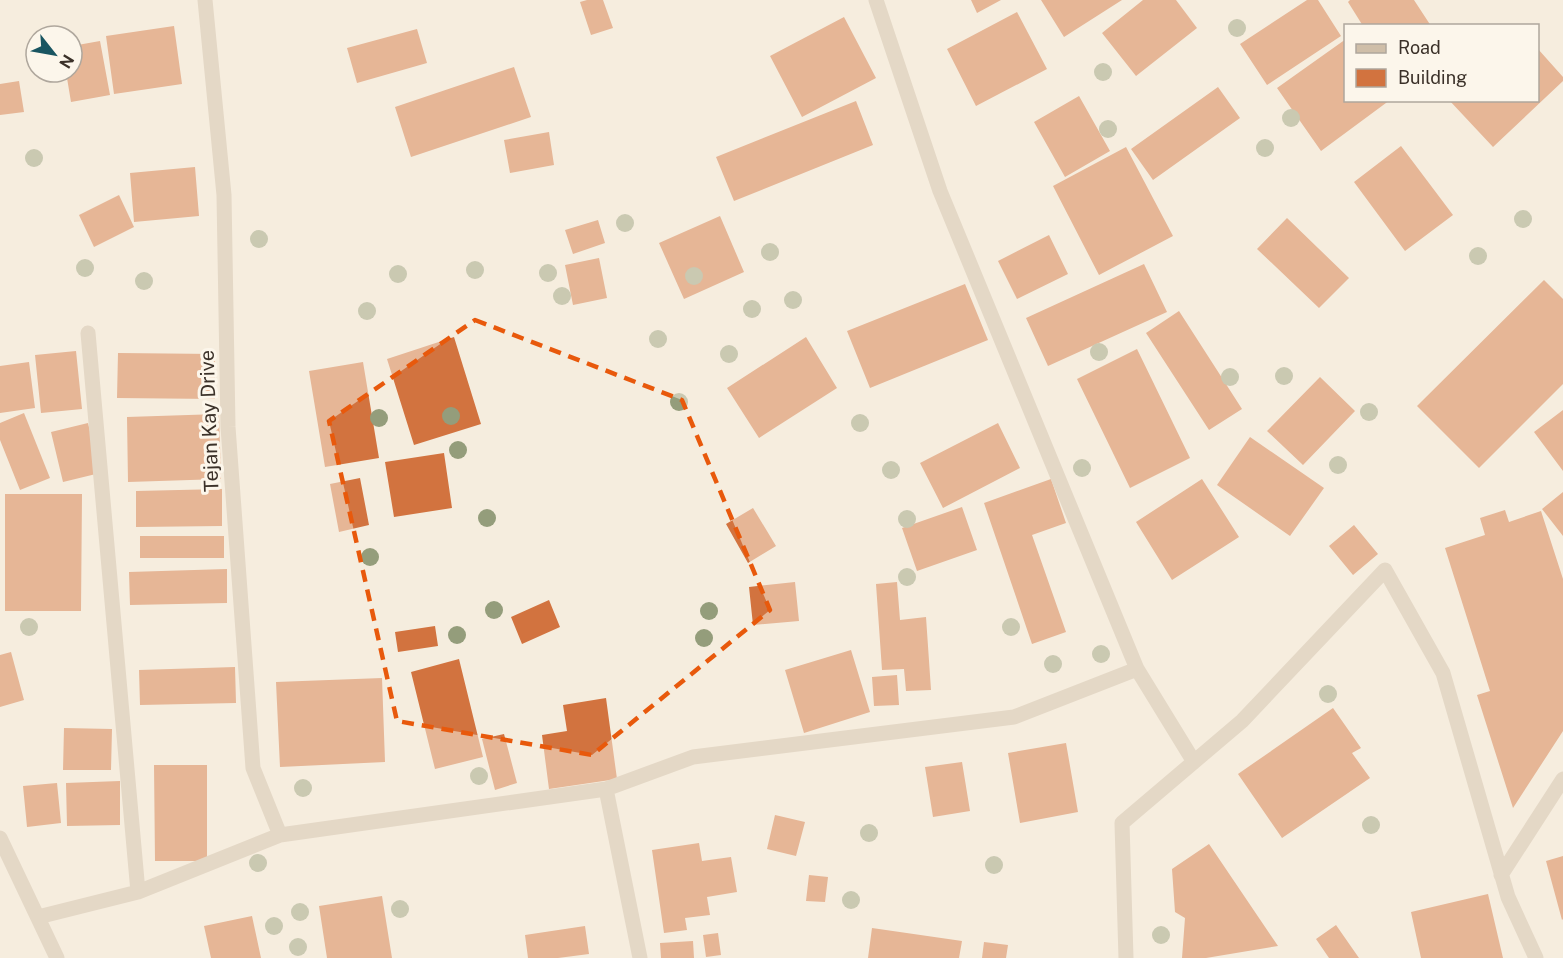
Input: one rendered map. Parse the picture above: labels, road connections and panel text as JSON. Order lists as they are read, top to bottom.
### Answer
{
  "streets": {
    "street": ["Tejan Kay Drive"]
  },
  "legend": ["Road", "Building"],
  "north": "bottom right"
}
